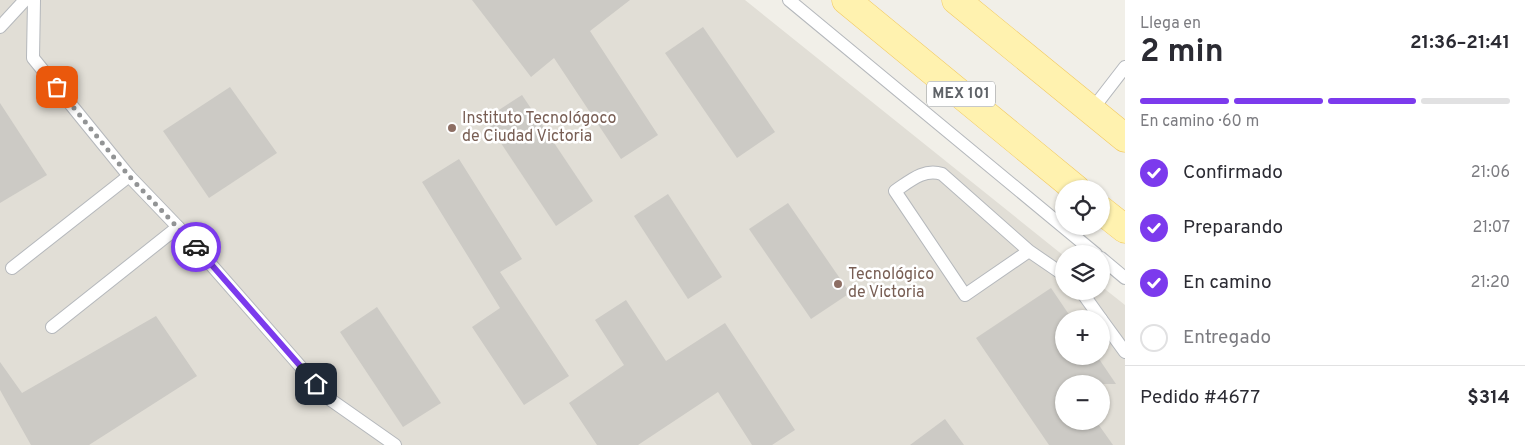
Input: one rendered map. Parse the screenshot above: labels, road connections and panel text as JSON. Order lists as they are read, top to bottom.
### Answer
{
  "streets": {
    "main road": ["MEX 101"]
  },
  "places": ["Instituto Tecnológoco de Ciudad Victoria", "Tecnológico de Victoria"],
  "page": {
    "heading": ["2 min", "Llega en", "21:36–21:41"],
    "panel": ["Pedido #4677", "$314"],
    "bar": "En camino · 60 m",
    "list": [
      ["Confirmado", "21:06"],
      ["Preparando", "21:07"],
      ["En camino", "21:20"],
      "Entregado"
    ],
    "map_buttons": ["+", "−"]
  }
}
